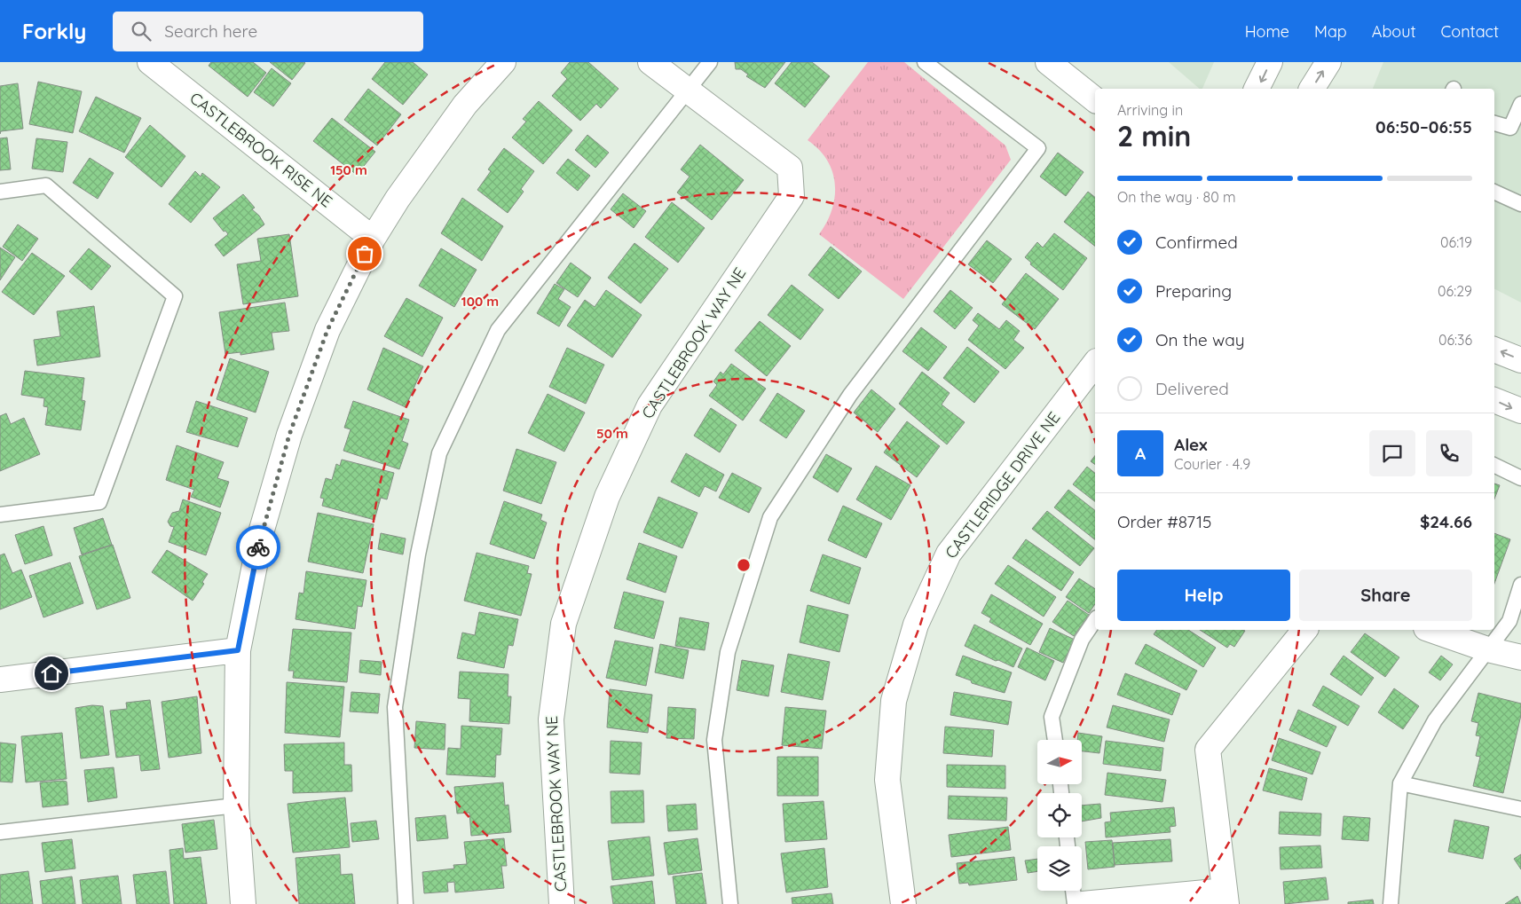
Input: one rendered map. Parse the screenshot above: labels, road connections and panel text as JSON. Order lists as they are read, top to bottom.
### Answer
{
  "streets": {
    "street": ["CASTLEBROOK RISE NE", "CASTLEBROOK WAY NE", "CASTLERIDGE DRIVE NE"]
  },
  "north": "right",
  "page": {
    "header": "Forkly",
    "search": "Search here",
    "nav": [
      "Home",
      "Map",
      "About",
      "Contact"
    ],
    "heading": ["2 min", "Arriving in", "06:50–06:55"],
    "panel": [
      "Alex",
      "Courier · 4.9",
      "Order #8715",
      "$24.66"
    ],
    "bar": "On the way · 80 m",
    "list": [
      ["Confirmed", "06:19"],
      ["Preparing", "06:29"],
      ["On the way", "06:36"],
      "Delivered"
    ],
    "round": "A",
    "buttons": ["Help", "Share"]
  },
  "rings": ["150 m", "100 m", "50 m"]
}
